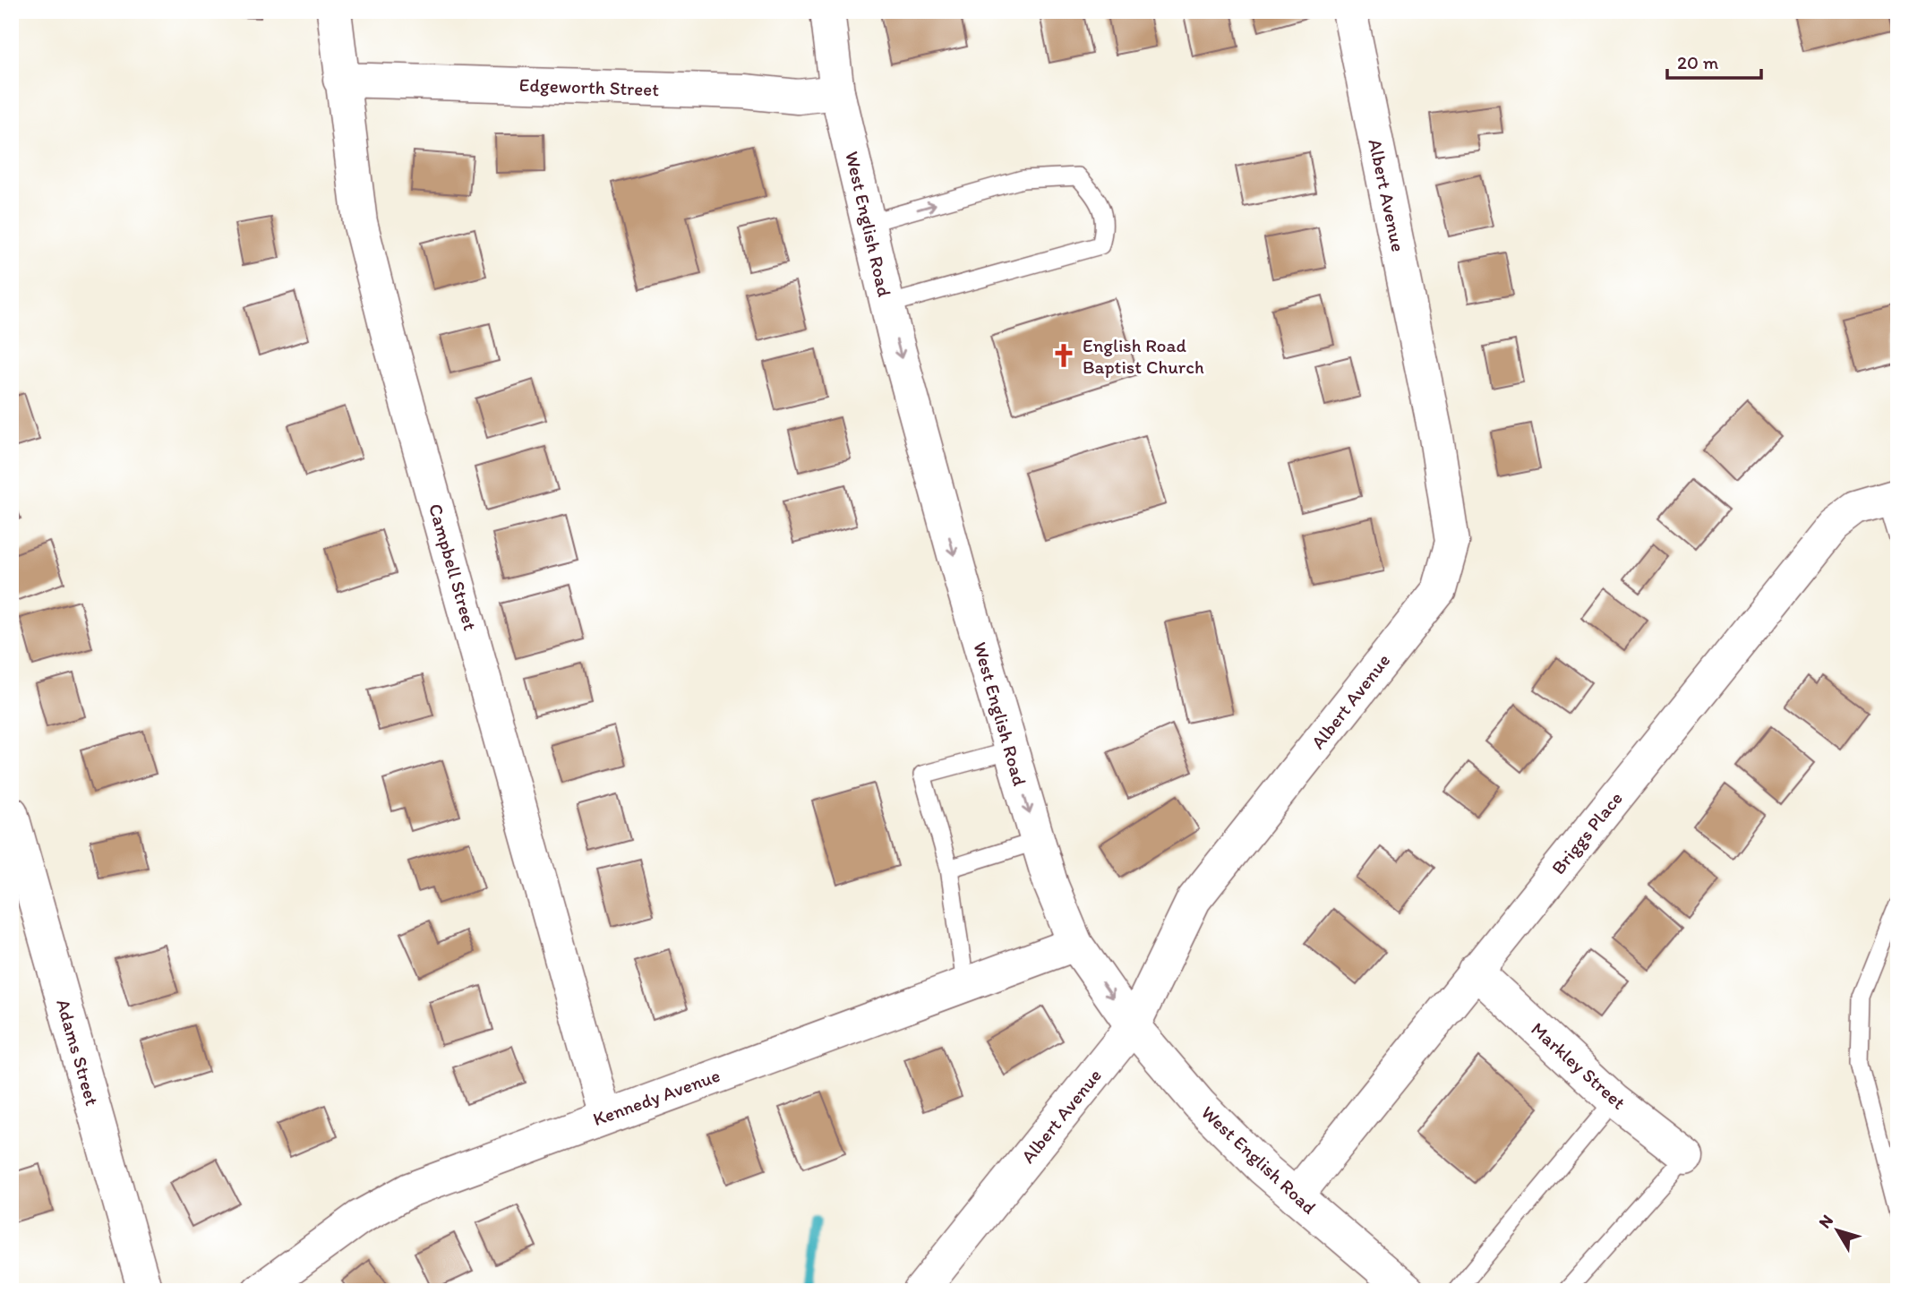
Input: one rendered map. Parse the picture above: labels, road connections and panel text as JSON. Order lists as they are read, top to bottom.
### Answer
{
  "streets": {
    "street": [
      "Edgeworth Street",
      "Albert Avenue",
      "West English Road",
      "Campbell Street",
      "Briggs Place",
      "Adams Street",
      "Markley Street",
      "Kennedy Avenue"
    ]
  },
  "crossings": [
    ["Edgeworth Street", "West English Road"],
    ["Edgeworth Street", "Campbell Street"],
    ["Albert Avenue", "West English Road"],
    ["West English Road", "Briggs Place"],
    ["West English Road", "Kennedy Avenue"],
    ["Campbell Street", "Kennedy Avenue"],
    ["Briggs Place", "Markley Street"]
  ],
  "one_way": ["West English Road"],
  "places": {
    "church": ["English Road Baptist Church"]
  },
  "scale_bar": "20 m",
  "north": "top left"
}
